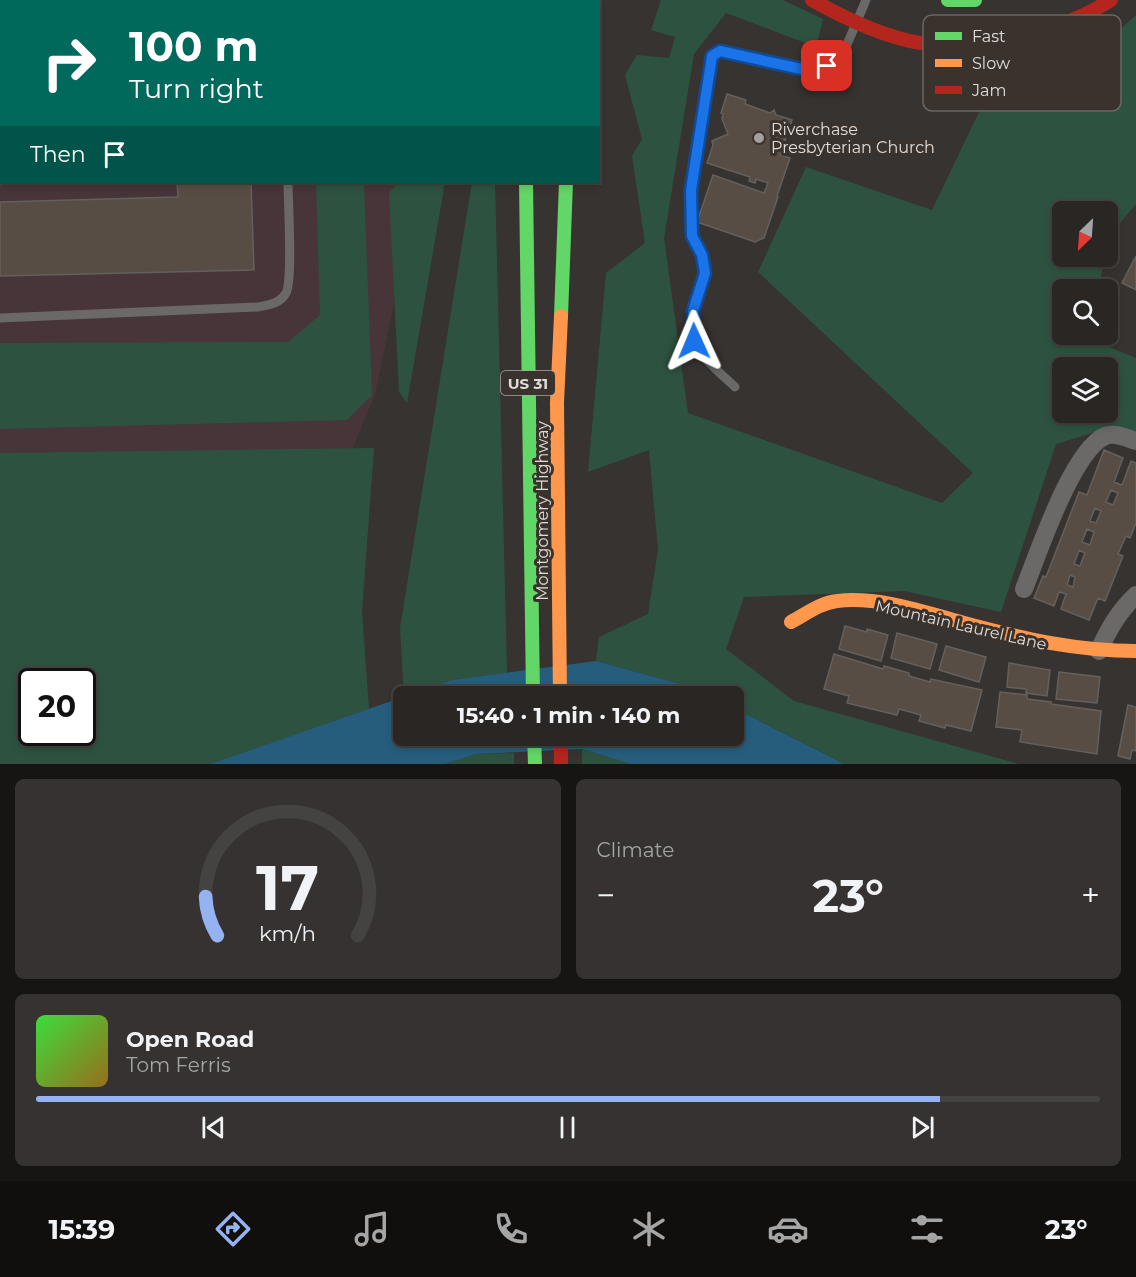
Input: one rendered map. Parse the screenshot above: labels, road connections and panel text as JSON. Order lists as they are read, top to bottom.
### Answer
{
  "streets": {
    "main road": ["US 31", "Montgomery Highway", "Mountain Laurel Lane"]
  },
  "places": ["Riverchase Presbyterian Church"],
  "legend": ["Fast", "Slow", "Jam"],
  "north": "bottom left",
  "page": {
    "turn": ["100 m", "Turn right"],
    "then": "Then",
    "limit": "20",
    "trip": "15:40 · 1 min · 140 m",
    "tile": "Climate",
    "heat": ["−", "23°", "+"],
    "song": ["Open Road", "Tom Ferris"],
    "tabs": ["15:39", "23°"],
    "gauge": ["17", "km/h"]
  }
}
